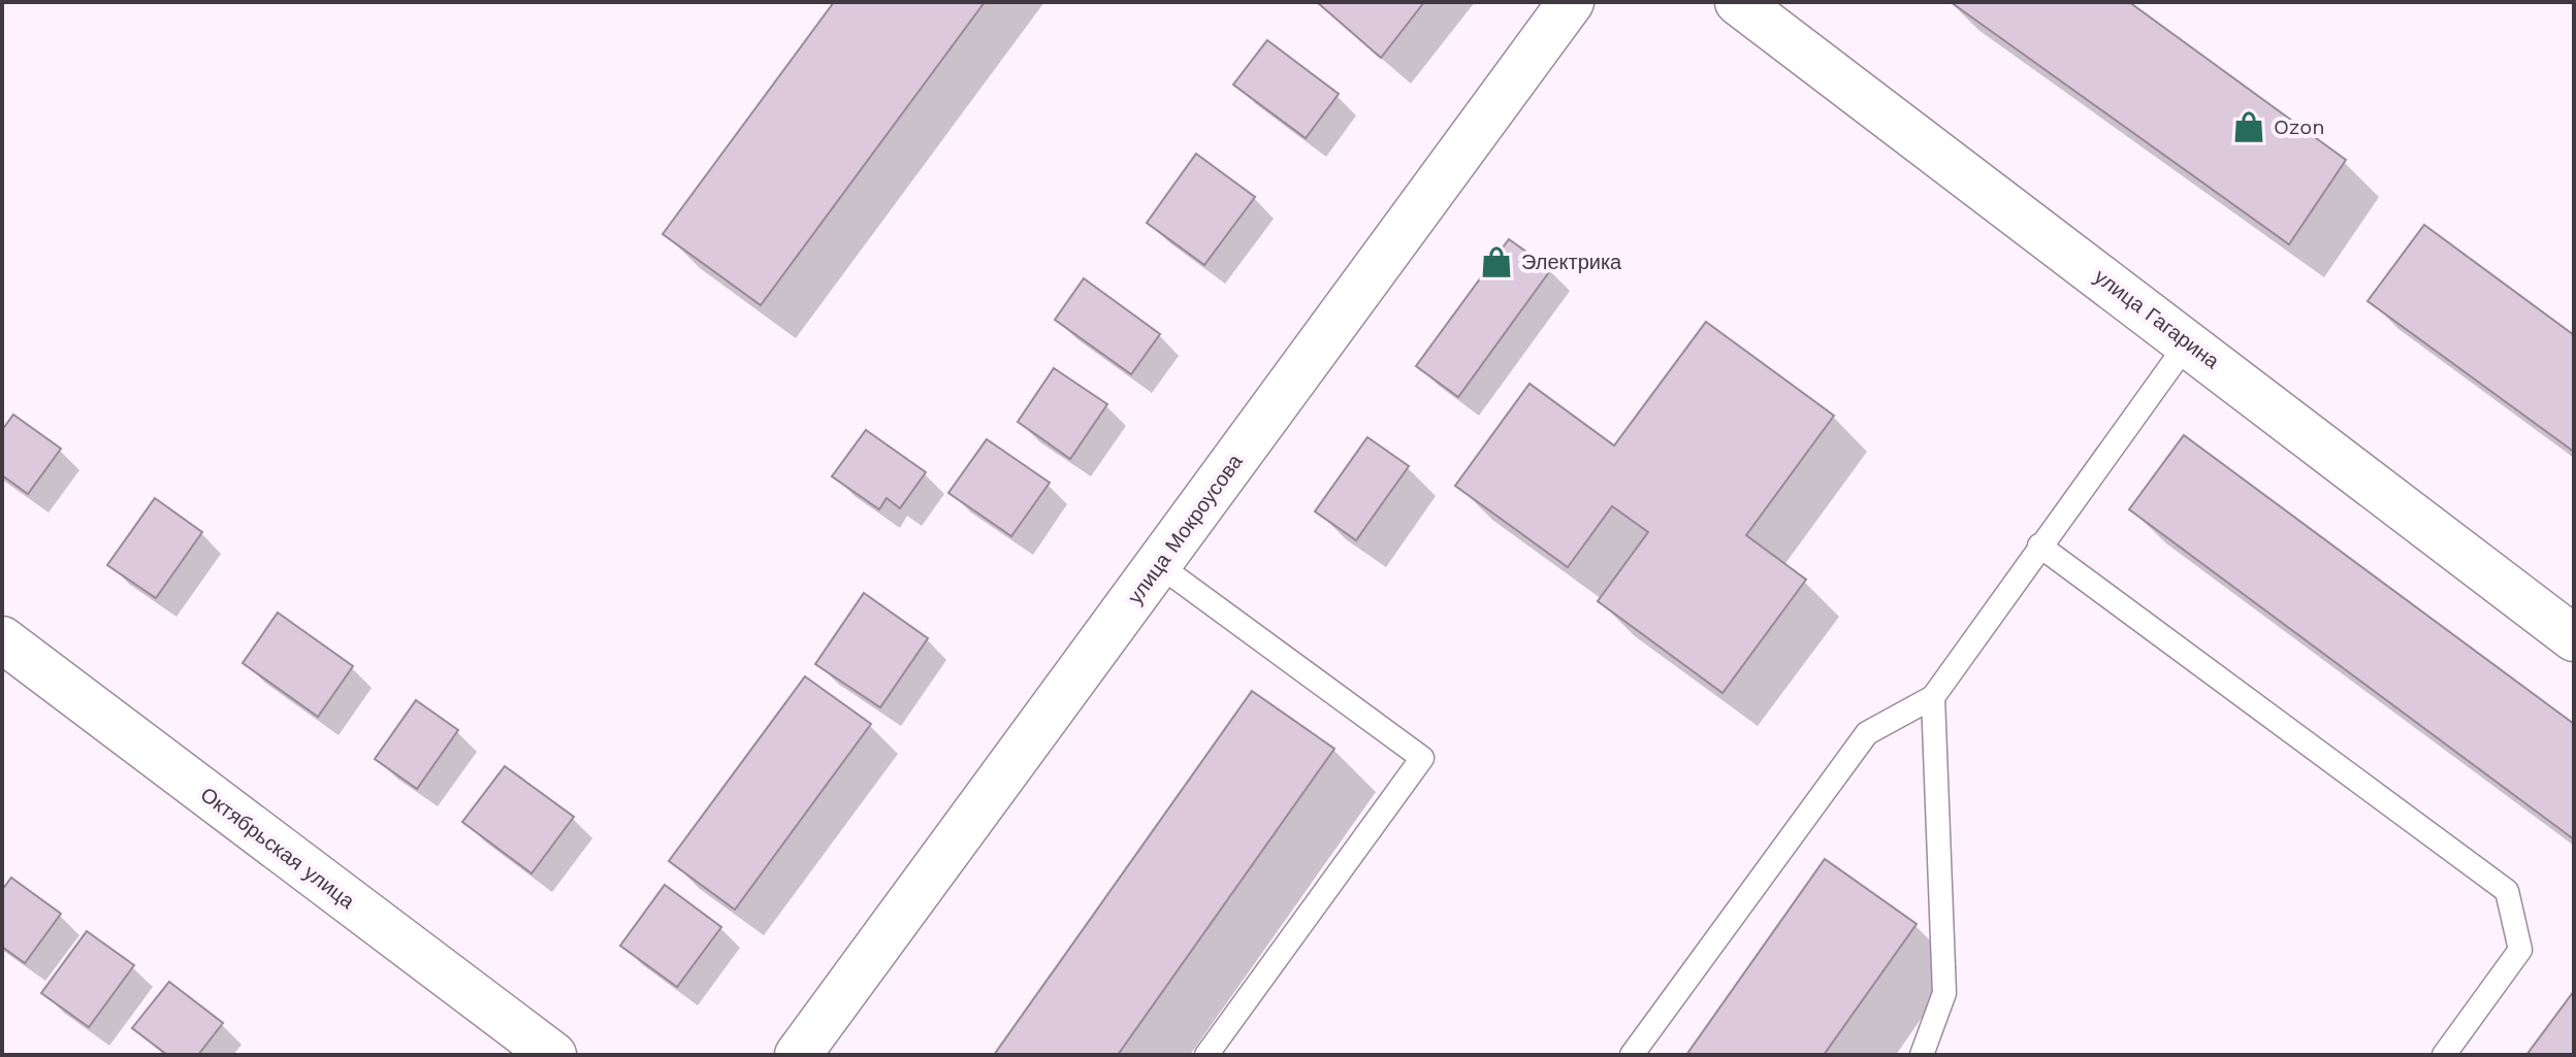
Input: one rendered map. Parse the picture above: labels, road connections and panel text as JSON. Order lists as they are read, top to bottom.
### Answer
{
  "streets": {
    "street": ["улица Гагарина", "улица Мокроусова", "Октябрьская улица"]
  },
  "places": {
    "shop": ["Ozon", "Электрика"]
  }
}
